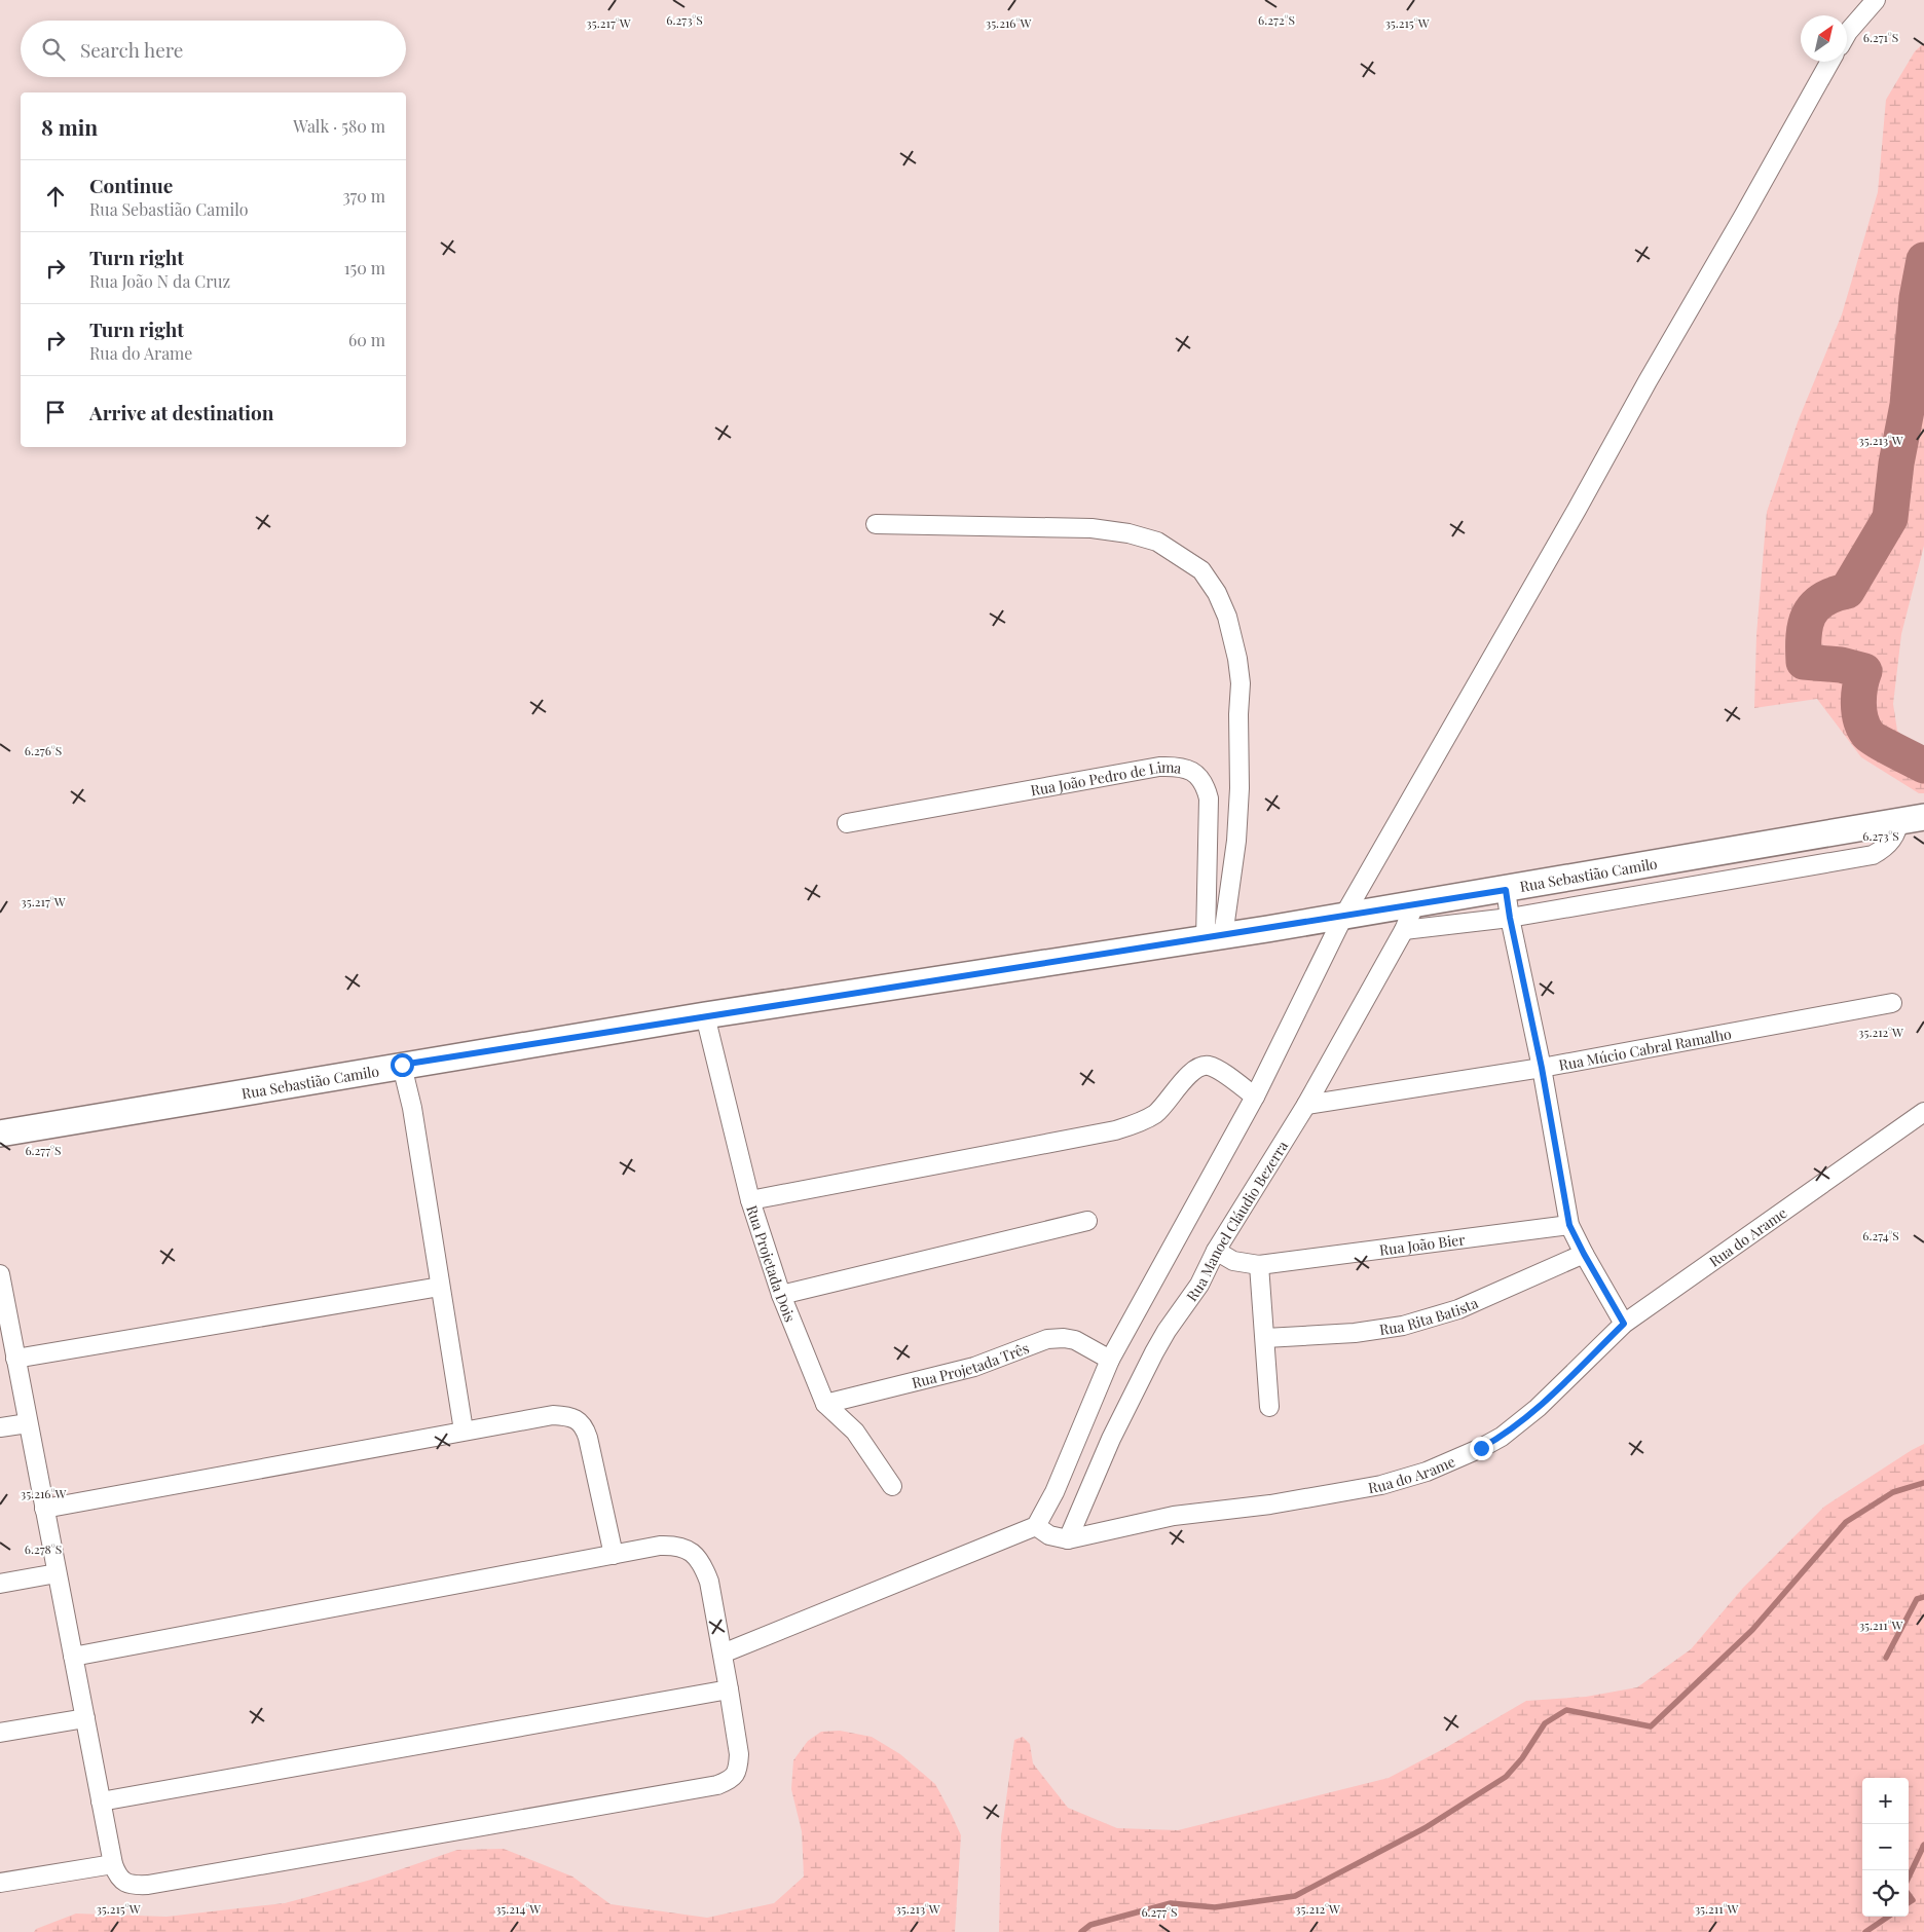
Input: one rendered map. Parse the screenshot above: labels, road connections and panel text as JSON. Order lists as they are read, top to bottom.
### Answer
{
  "streets": {
    "main road": ["Rua Sebastião Camilo"],
    "street": [
      "Rua João Pedro de Lima",
      "Rua Múcio Cabral Ramalho",
      "Rua Manoel Cláudio Bezerra",
      "Rua do Arame",
      "Rua João Bier",
      "Rua Projetada Dois",
      "Rua Rita Batista",
      "Rua Projetada Três"
    ]
  },
  "crossings": [
    ["Rua João Pedro de Lima", "Rua Sebastião Camilo"],
    ["Rua Sebastião Camilo", "Rua Manoel Cláudio Bezerra"],
    ["Rua Sebastião Camilo", "Rua Projetada Dois"],
    ["Rua Múcio Cabral Ramalho", "Rua Manoel Cláudio Bezerra"],
    ["Rua Manoel Cláudio Bezerra", "Rua do Arame"],
    ["Rua Manoel Cláudio Bezerra", "Rua João Bier"],
    ["Rua Projetada Dois", "Rua Projetada Três"]
  ],
  "north": "top right",
  "page": {
    "search": "Search here",
    "heading": ["8 min", "Walk · 580 m"],
    "list": [
      ["Continue", "Rua Sebastião Camilo", "370 m"],
      ["Turn right", "Rua João N da Cruz", "150 m"],
      ["Turn right", "Rua do Arame", "60 m"],
      "Arrive at destination"
    ],
    "map_buttons": ["+", "−"]
  },
  "coordinates": [
    "6.273°S",
    "6.272°S",
    "35.217°W",
    "35.216°W",
    "35.215°W",
    "6.271°S",
    "35.213°W",
    "6.276°S",
    "35.212°W",
    "6.277°S",
    "6.274°S",
    "6.278°S",
    "35.211°W",
    "35.214°W"
  ]
}
